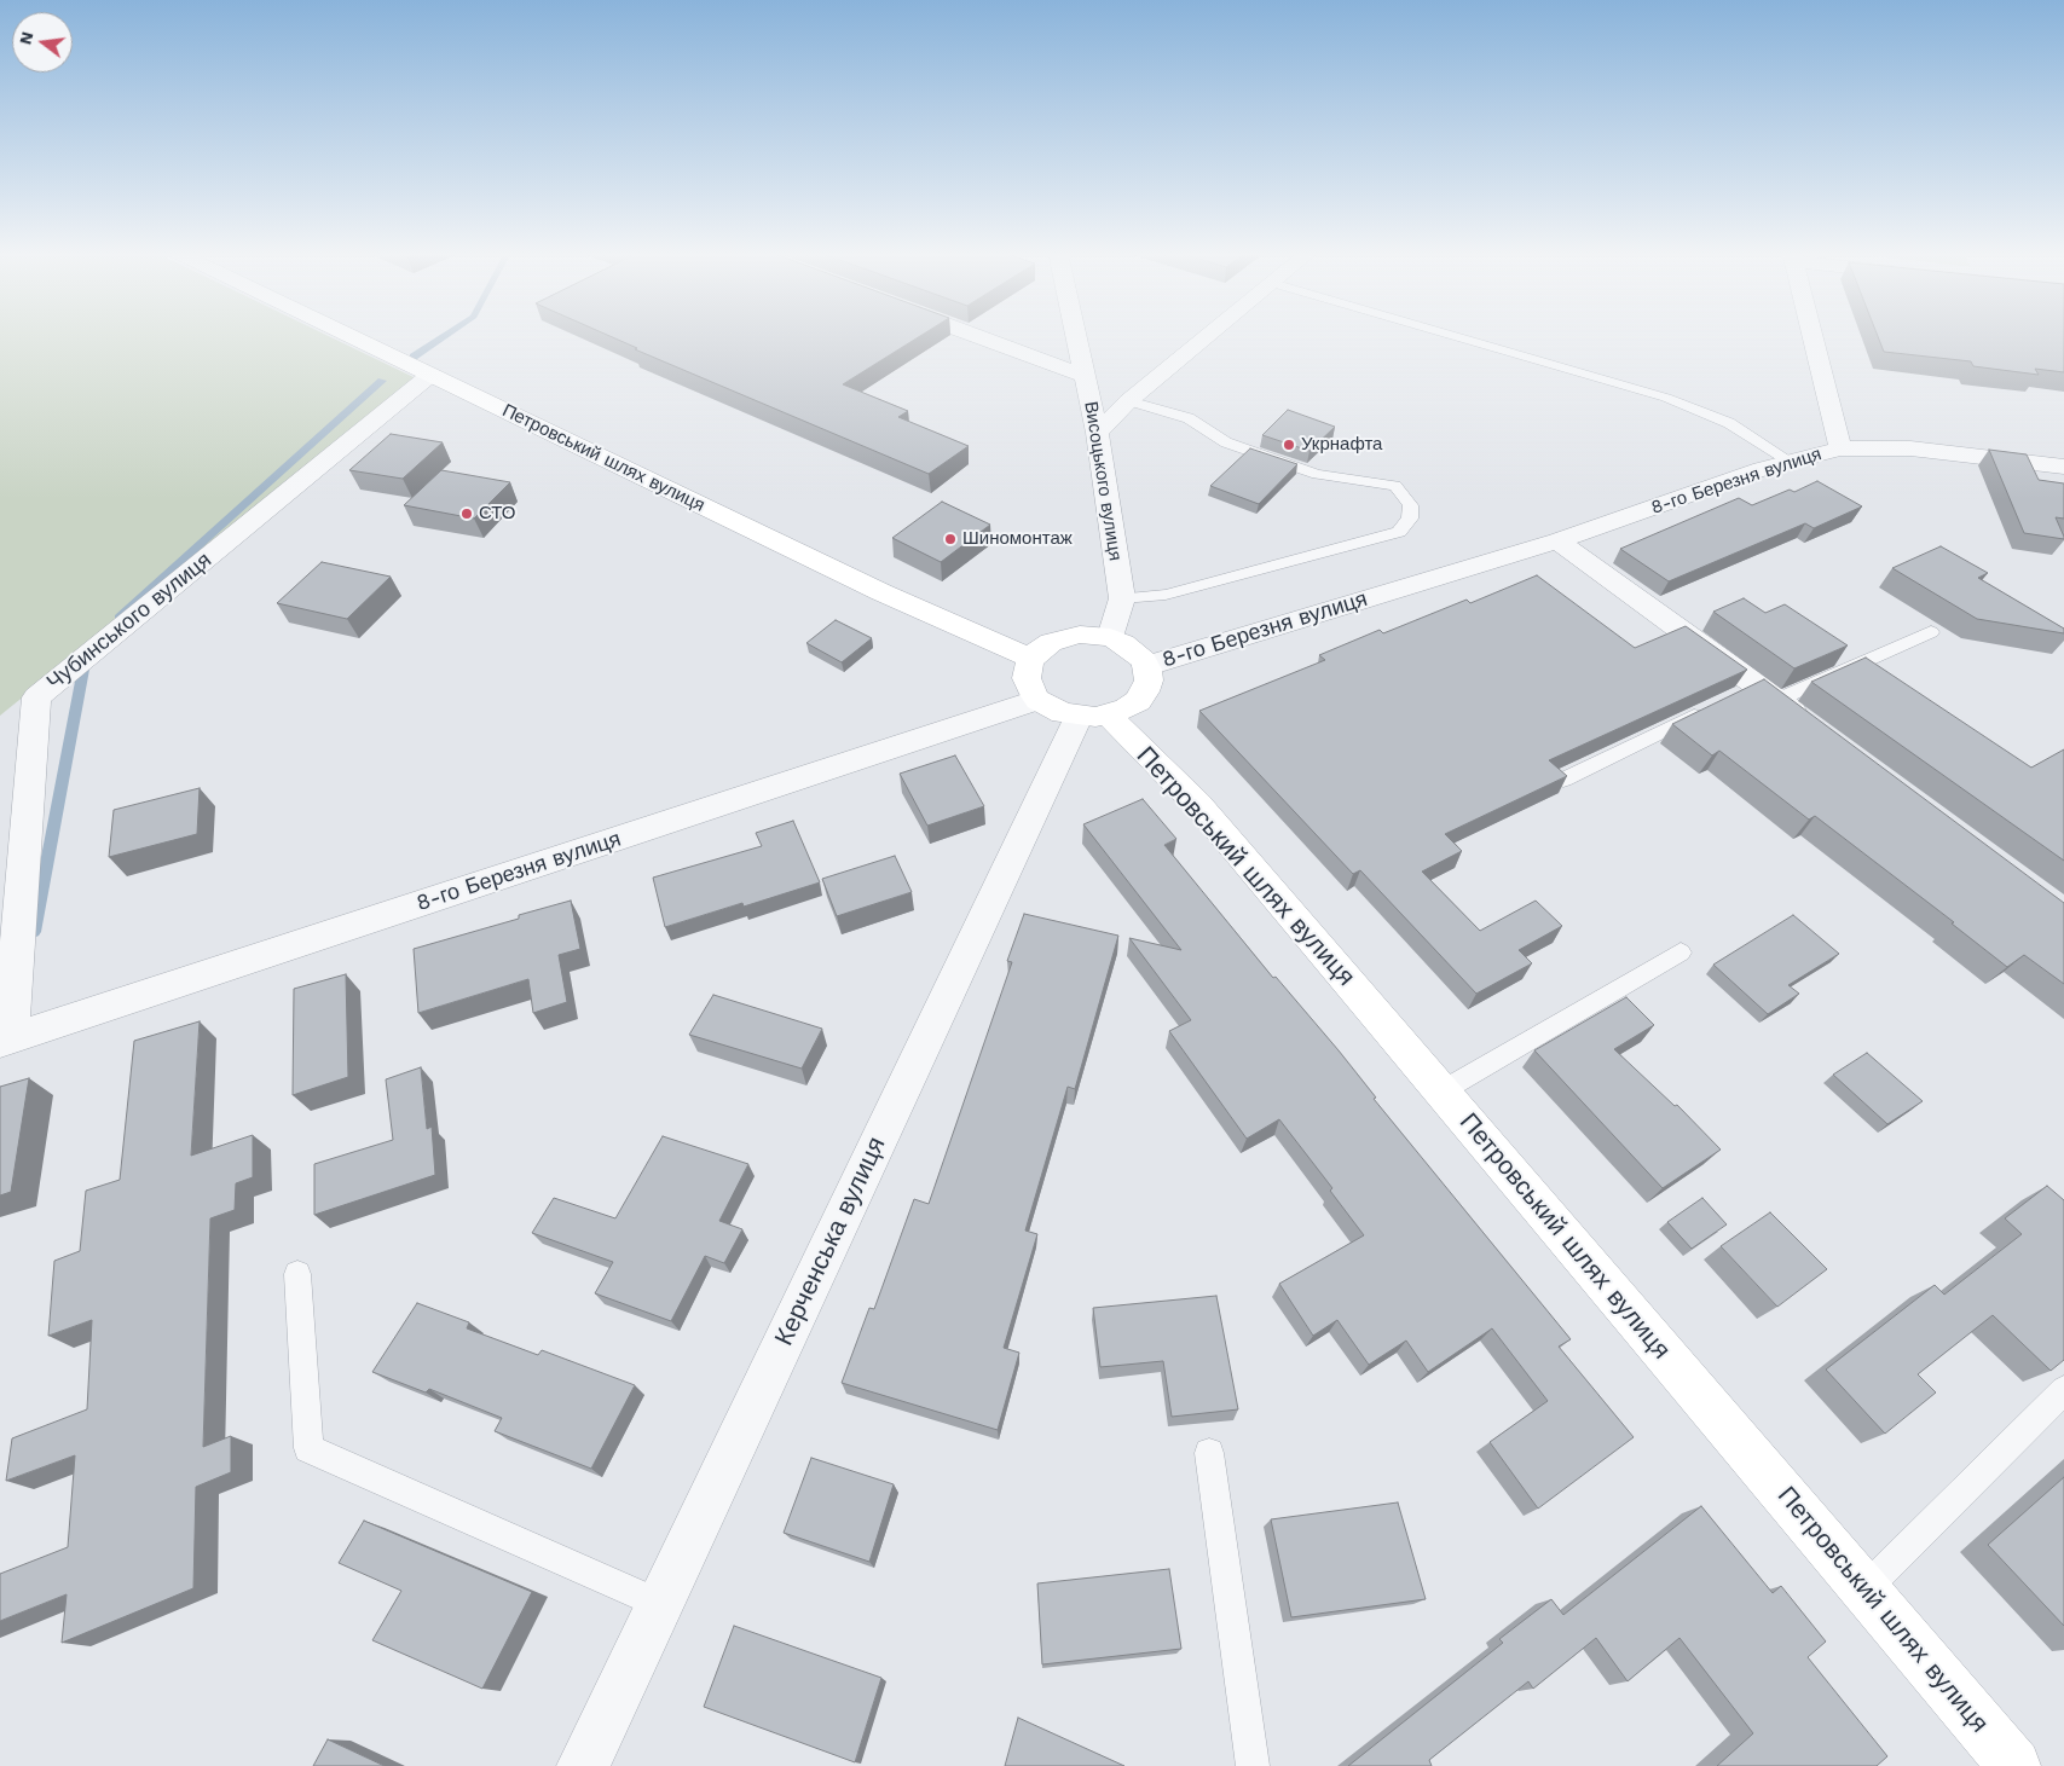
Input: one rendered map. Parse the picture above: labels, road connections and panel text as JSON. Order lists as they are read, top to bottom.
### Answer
{
  "streets": {
    "street": [
      "Петровський шлях вулиця",
      "Висоцького вулиця",
      "8-го Березня вулиця",
      "Чубинського вулиця",
      "Керченська вулиця"
    ]
  },
  "crossings": [
    ["Петровський шлях вулиця", "Висоцького вулиця"],
    ["Петровський шлях вулиця", "8-го Березня вулиця"],
    ["Петровський шлях вулиця", "Чубинського вулиця"],
    ["Петровський шлях вулиця", "Керченська вулиця"],
    ["Висоцького вулиця", "8-го Березня вулиця"],
    ["Висоцького вулиця", "Керченська вулиця"],
    ["8-го Березня вулиця", "Чубинського вулиця"],
    ["8-го Березня вулиця", "Керченська вулиця"]
  ],
  "places": ["Укрнафта", "СТО", "Шиномонтаж"],
  "north": "left"
}
